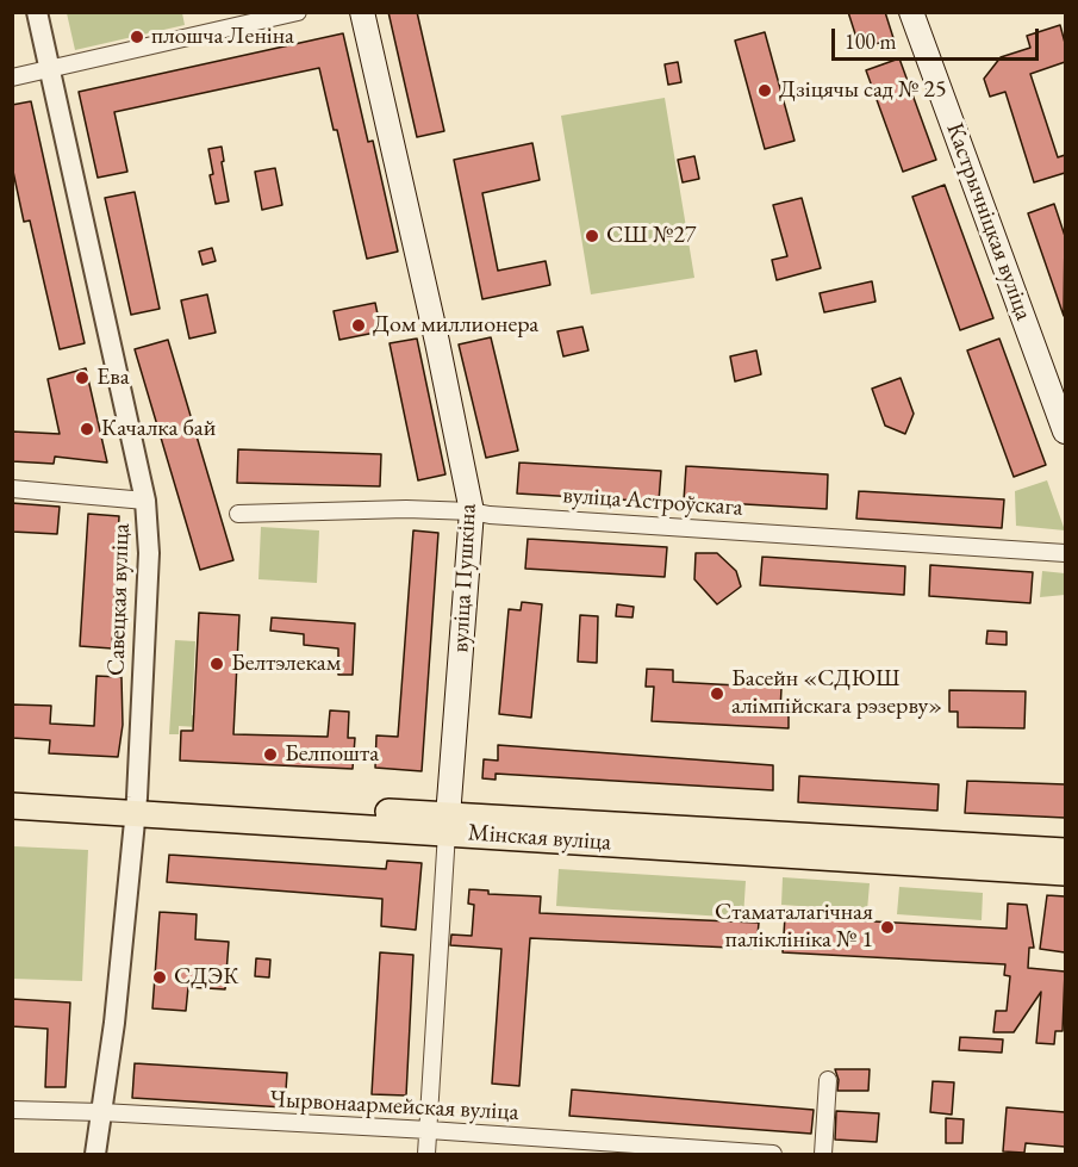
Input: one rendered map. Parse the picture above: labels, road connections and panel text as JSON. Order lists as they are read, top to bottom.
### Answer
{
  "streets": {
    "main road": ["Кастрычніцкая вуліца", "вуліца Пушкіна", "Мінская вуліца"],
    "street": ["вуліца Астроўскага", "Савецкая вуліца", "Чырвонаармейская вуліца"]
  },
  "crossings": [
    ["вуліца Астроўскага", "вуліца Пушкіна"],
    ["вуліца Пушкіна", "Мінская вуліца"],
    ["вуліца Пушкіна", "Чырвонаармейская вуліца"],
    ["Савецкая вуліца", "Мінская вуліца"],
    ["Савецкая вуліца", "Чырвонаармейская вуліца"]
  ],
  "places": [
    "плошча Леніна",
    "Дзіцячы сад № 25",
    "СШ №27",
    "Дом миллионера",
    "Ева",
    "Качалка бай",
    "Белтэлекам",
    "Басейн «СДЮШ алімпійскага рэзерву»",
    "Белпошта",
    "Стаматалагічная паліклініка № 1",
    "СДЭК"
  ],
  "scale_bar": "100 m"
}
